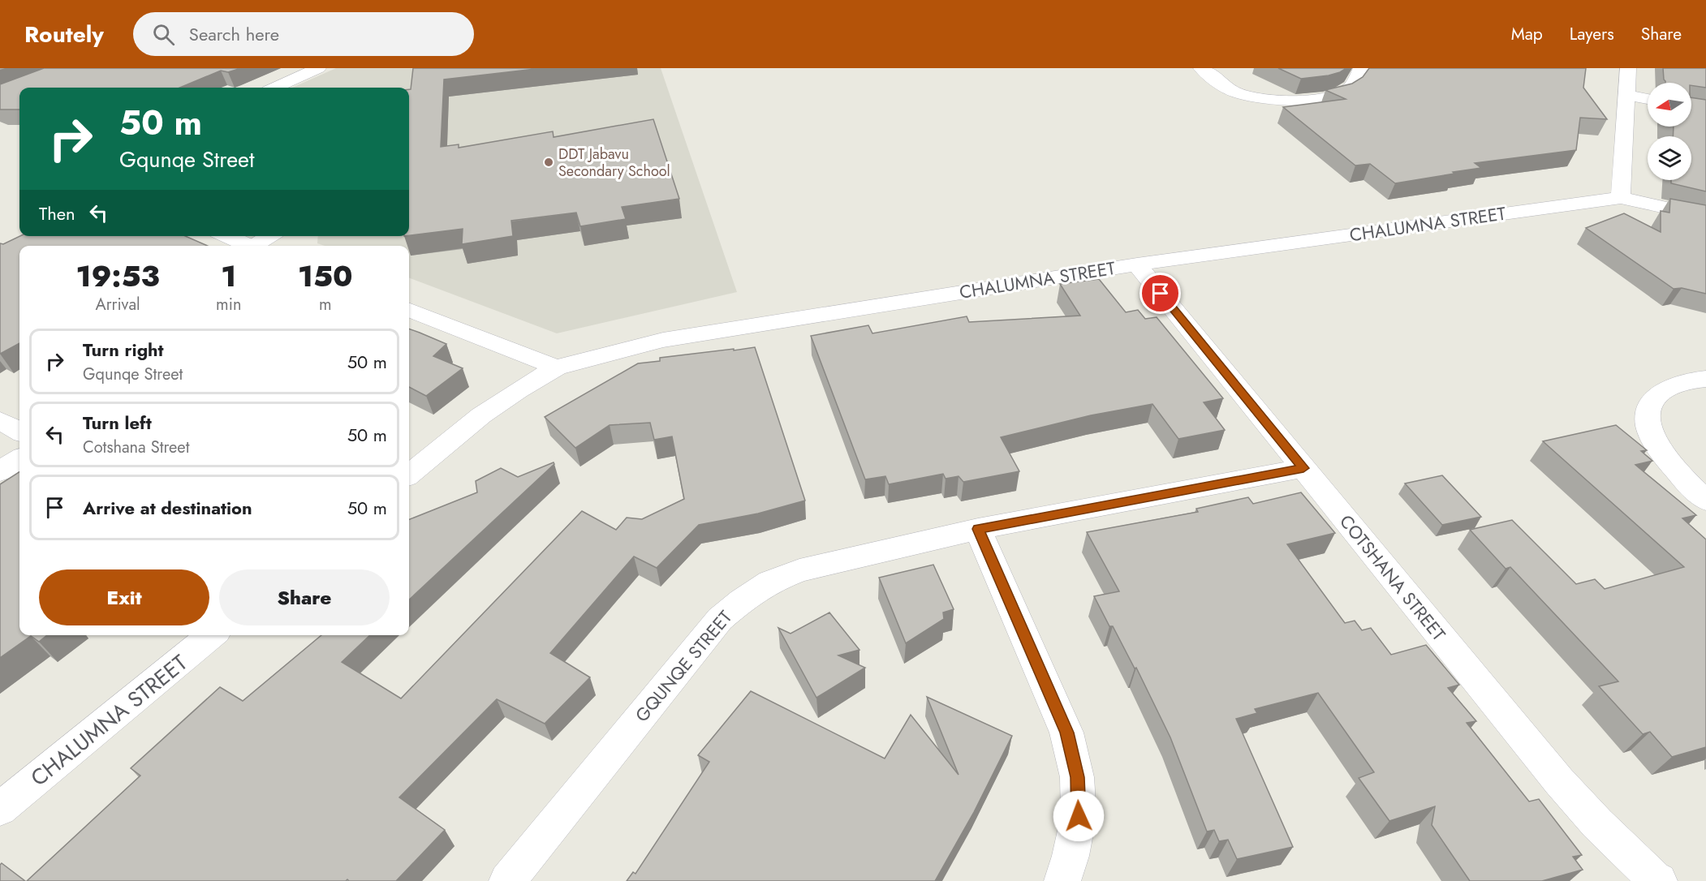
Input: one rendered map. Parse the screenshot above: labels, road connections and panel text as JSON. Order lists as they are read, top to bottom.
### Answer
{
  "streets": {
    "street": ["CHALUMNA STREET", "COTSHANA STREET", "GQUNQE STREET"]
  },
  "crossings": [
    ["CHALUMNA STREET", "COTSHANA STREET"],
    ["COTSHANA STREET", "GQUNQE STREET"]
  ],
  "places": ["DDT Jabavu Secondary School"],
  "north": "left",
  "page": {
    "header": "Routely",
    "search": "Search here",
    "nav": ["Map", "Layers", "Share"],
    "turn": ["50 m", "Gqunqe Street"],
    "then": "Then",
    "eta": [
      "19:53",
      "Arrival",
      "1",
      "min",
      "150",
      "m"
    ],
    "list": [
      {
        "name": "Turn right",
        "note": "Gqunqe Street",
        "value": "50 m"
      },
      {
        "name": "Turn left",
        "note": "Cotshana Street",
        "value": "50 m"
      },
      {
        "name": "Arrive at destination",
        "value": "50 m"
      }
    ],
    "buttons": ["Exit", "Share"]
  }
}
